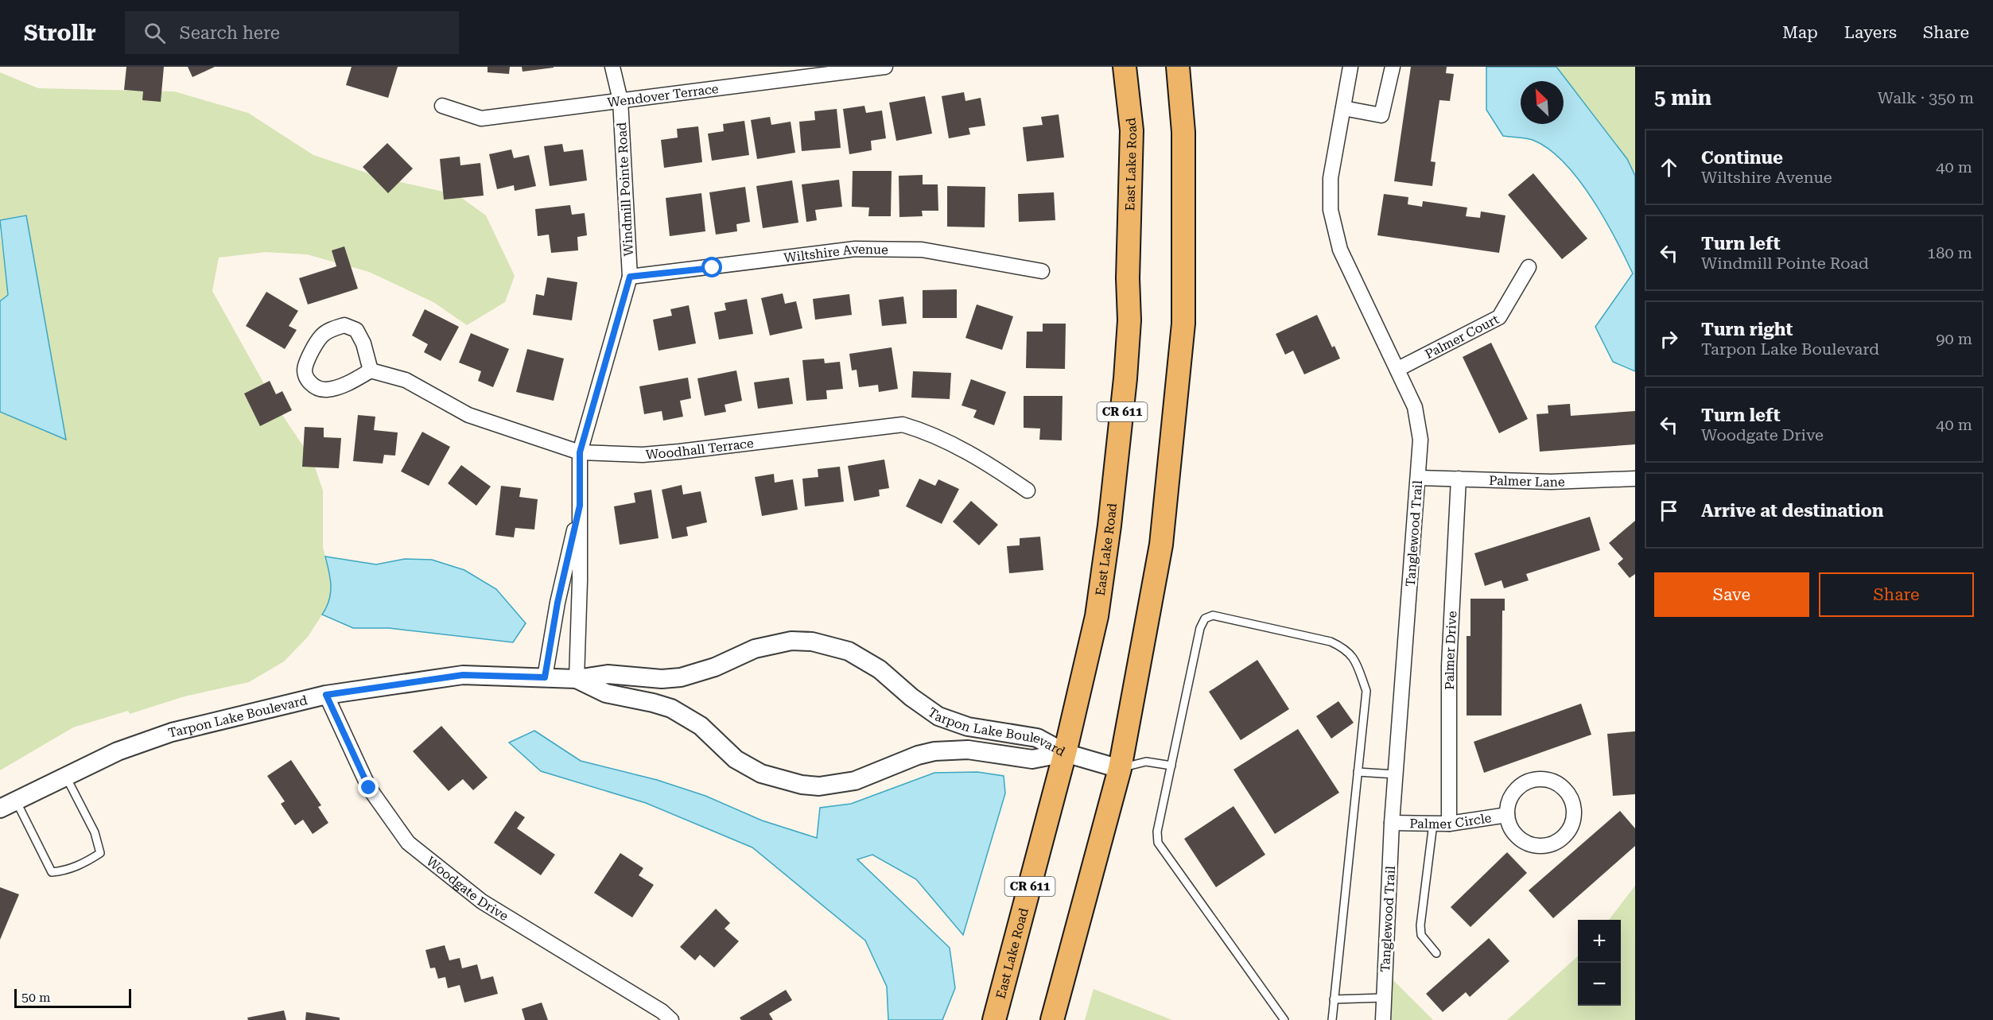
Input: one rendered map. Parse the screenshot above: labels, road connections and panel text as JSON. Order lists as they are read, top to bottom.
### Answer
{
  "streets": {
    "main road": ["East Lake Road", "CR 611"],
    "street": [
      "Wendover Terrace",
      "Windmill Pointe Road",
      "Wiltshire Avenue",
      "Palmer Court",
      "Woodhall Terrace",
      "Palmer Lane",
      "Tanglewood Trail",
      "Palmer Drive",
      "Tarpon Lake Boulevard",
      "Palmer Circle",
      "Woodgate Drive"
    ]
  },
  "crossings": [
    ["Wendover Terrace", "Windmill Pointe Road"],
    ["East Lake Road", "Tarpon Lake Boulevard"],
    ["Windmill Pointe Road", "Wiltshire Avenue"],
    ["Windmill Pointe Road", "Woodhall Terrace"],
    ["Windmill Pointe Road", "Tarpon Lake Boulevard"],
    ["Palmer Court", "Tanglewood Trail"],
    ["Palmer Lane", "Tanglewood Trail"],
    ["Palmer Lane", "Palmer Drive"],
    ["Tanglewood Trail", "Palmer Circle"],
    ["Palmer Drive", "Palmer Circle"],
    ["Tarpon Lake Boulevard", "Woodgate Drive"]
  ],
  "scale_bar": "50 m",
  "north": "top left",
  "page": {
    "header": "Strollr",
    "search": "Search here",
    "nav": ["Map", "Layers", "Share"],
    "heading": ["5 min", "Walk · 350 m"],
    "list": [
      ["Continue", "Wiltshire Avenue", "40 m"],
      ["Turn left", "Windmill Pointe Road", "180 m"],
      ["Turn right", "Tarpon Lake Boulevard", "90 m"],
      ["Turn left", "Woodgate Drive", "40 m"],
      "Arrive at destination"
    ],
    "buttons": ["Save", "Share"],
    "map_buttons": ["+", "−"],
    "scale": "50 m"
  }
}
